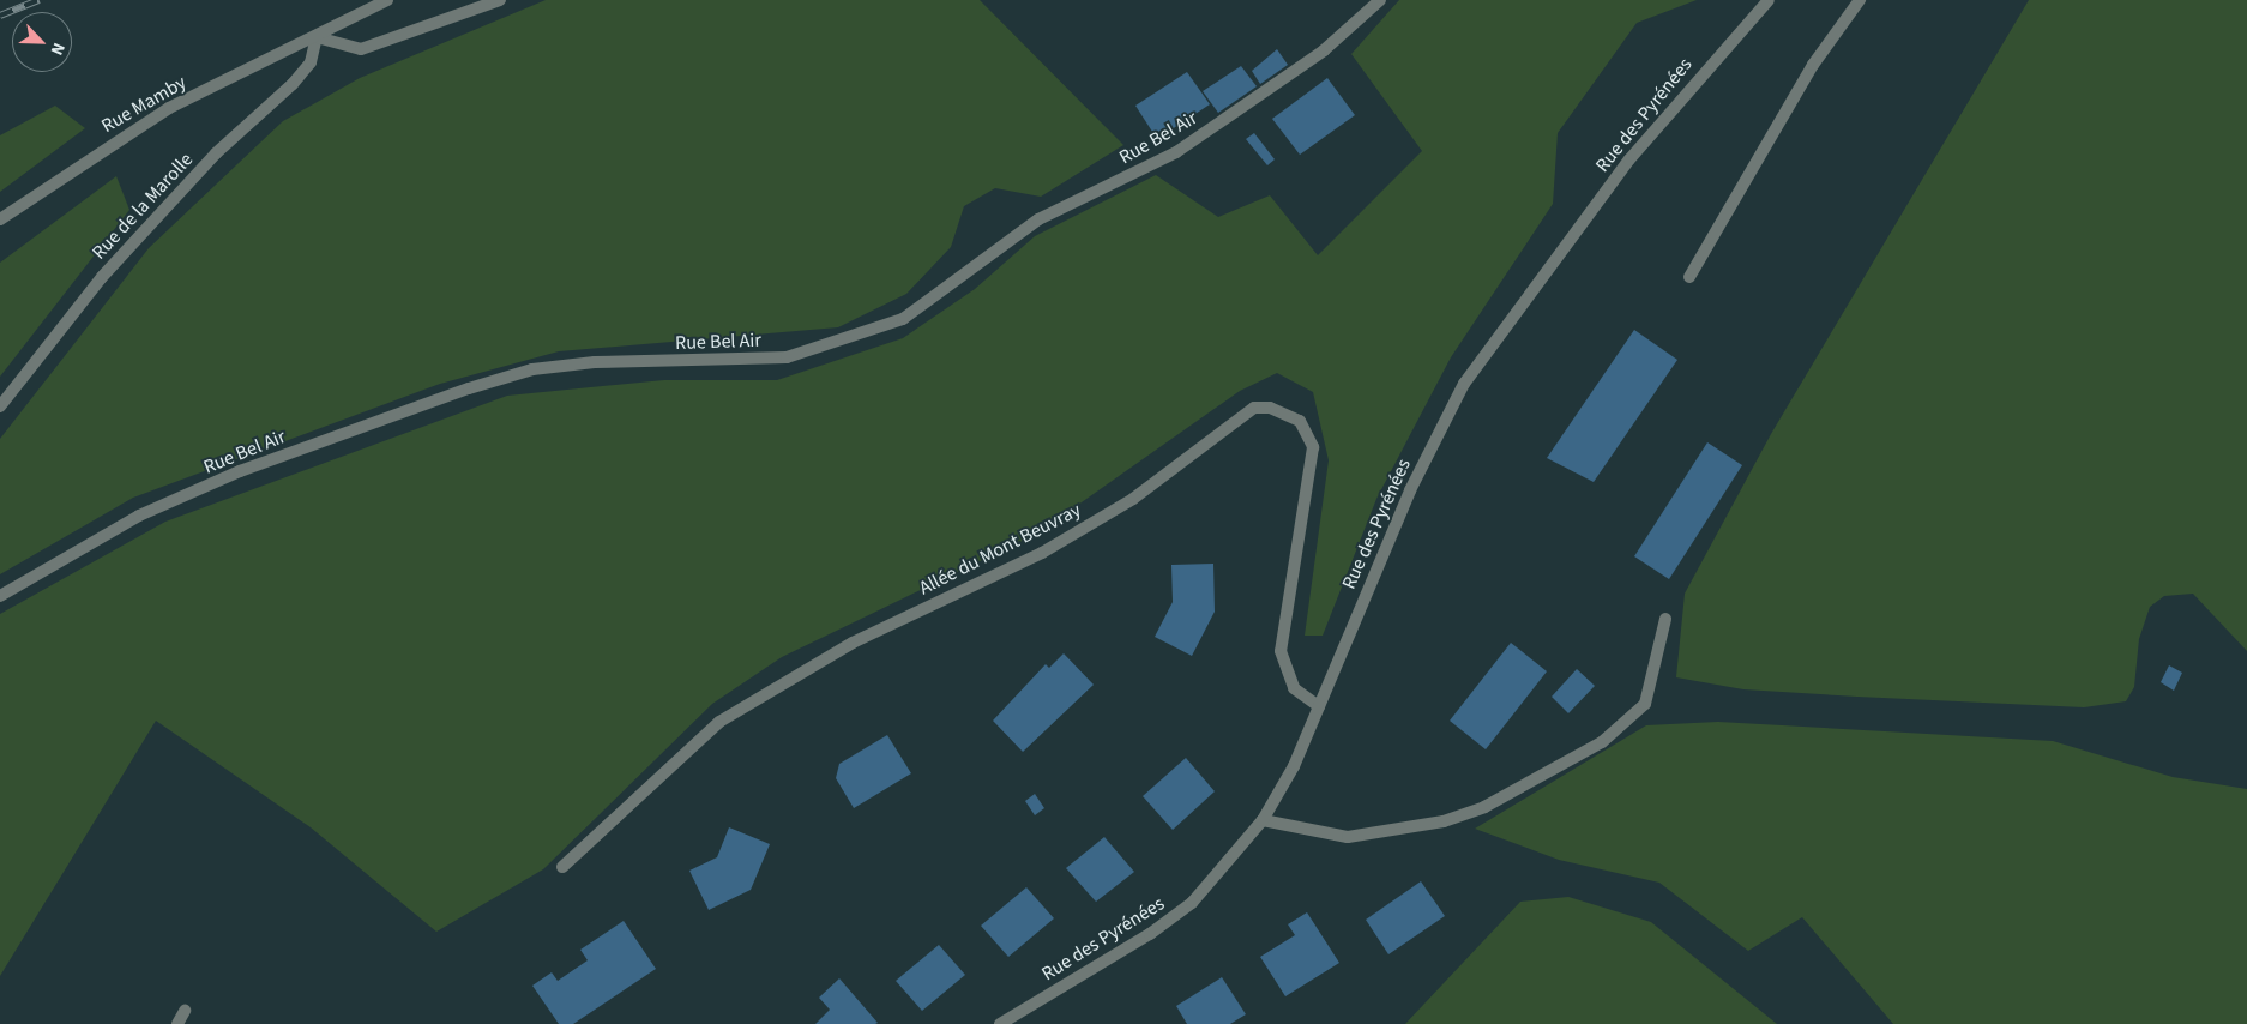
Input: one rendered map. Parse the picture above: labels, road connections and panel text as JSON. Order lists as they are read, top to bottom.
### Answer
{
  "streets": {
    "street": [
      "Rue Mamby",
      "Rue des Pyrénées",
      "Rue Bel Air",
      "Rue de la Marolle",
      "Allée du Mont Beuvray"
    ]
  },
  "crossings": [
    ["Rue Mamby", "Rue de la Marolle"],
    ["Rue des Pyrénées", "Allée du Mont Beuvray"]
  ],
  "north": "bottom right"
}
